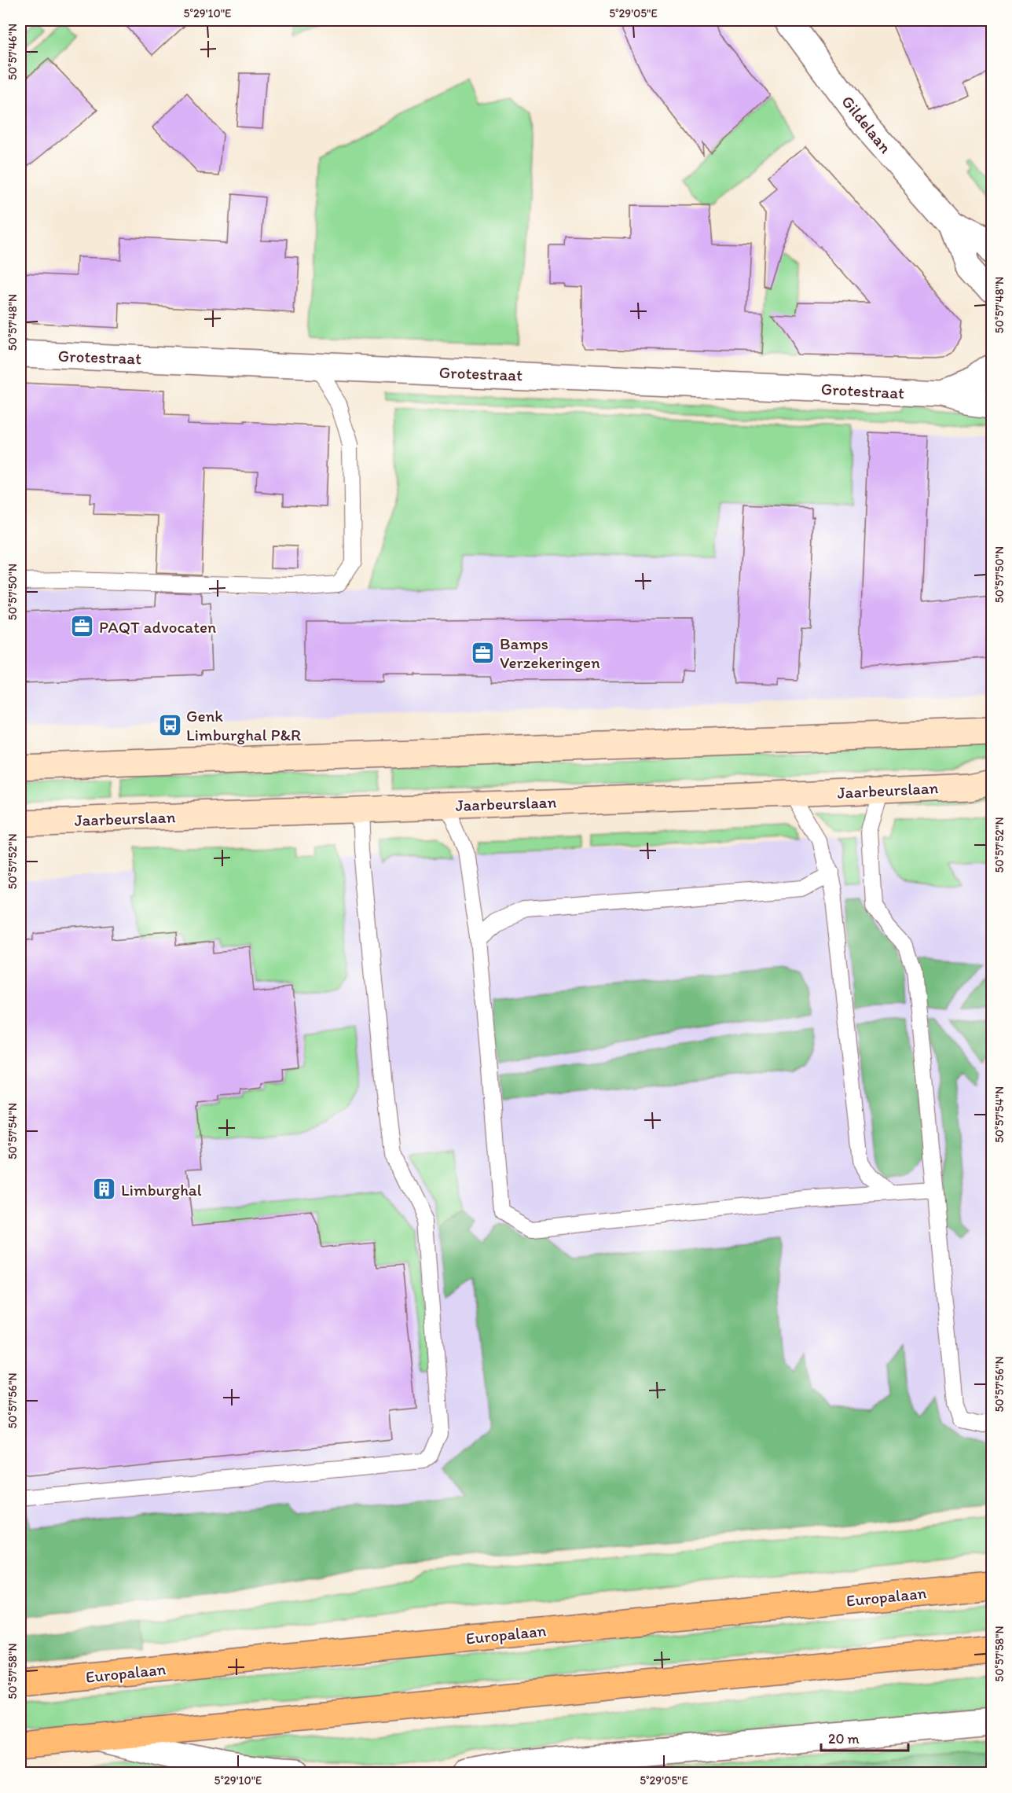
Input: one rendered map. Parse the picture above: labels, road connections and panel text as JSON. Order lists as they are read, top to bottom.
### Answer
{
  "streets": {
    "main road": ["Jaarbeurslaan", "Europalaan"],
    "street": ["Gildelaan", "Grotestraat"]
  },
  "places": {
    "office": ["PAQT advocaten", "Bamps Verzekeringen"],
    "bus stop": ["Genk Limburghal P&R"],
    "building": ["Limburghal"]
  },
  "scale_bar": "20 m",
  "coordinates": [
    "5°29'10\"E",
    "5°29'05\"E",
    "50°57'46\"N",
    "50°57'48\"N",
    "50°57'50\"N",
    "50°57'52\"N",
    "50°57'54\"N",
    "50°57'56\"N",
    "50°57'58\"N"
  ]
}
